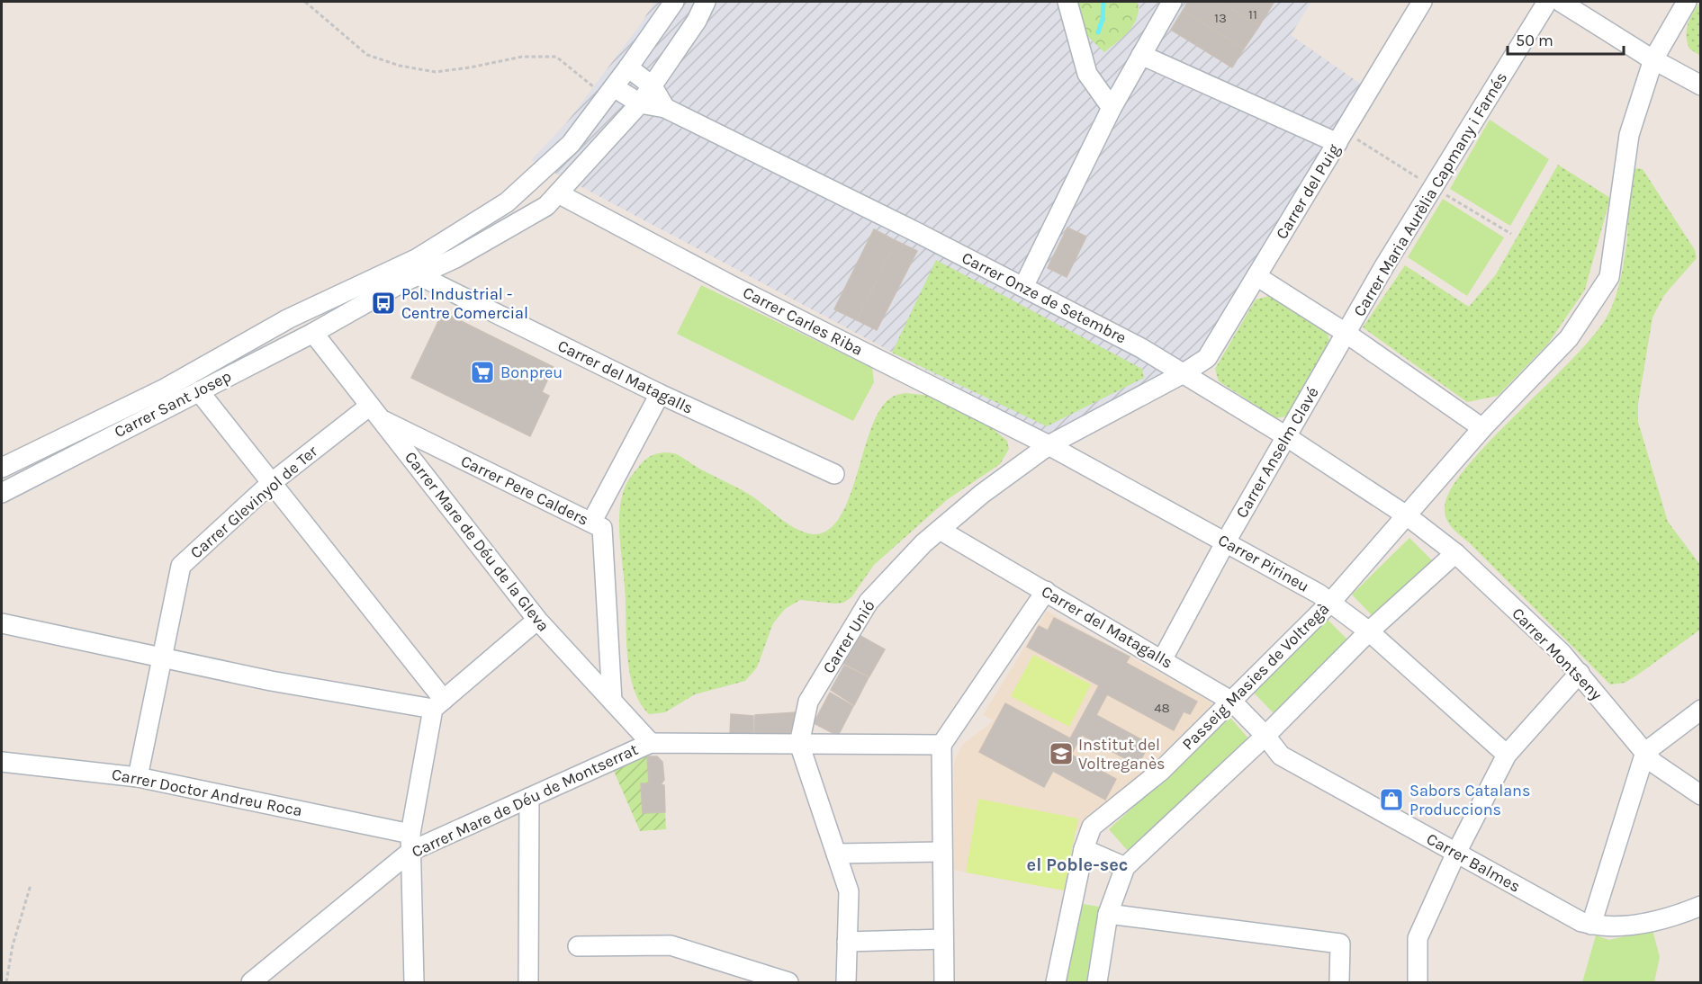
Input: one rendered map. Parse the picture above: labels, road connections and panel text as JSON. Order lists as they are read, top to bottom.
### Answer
{
  "streets": {
    "street": [
      "Carrer del Puig",
      "Carrer Maria Aurèlia Capmany i Farnés",
      "Carrer Onze de Setembre",
      "Carrer Carles Riba",
      "Carrer del Matagalls",
      "Carrer Sant Josep",
      "Carrer Anselm Clavé",
      "Carrer Pere Calders",
      "Carrer Glevinyol de Ter",
      "Carrer Mare de Déu de la Gleva",
      "Carrer Pirineu",
      "Carrer Unió",
      "Carrer Montseny",
      "Passeig Masies de Voltregà",
      "Carrer Doctor Andreu Roca",
      "Carrer Mare de Déu de Montserrat",
      "Carrer Balmes"
    ]
  },
  "crossings": [
    ["Carrer del Puig", "Carrer Onze de Setembre"],
    ["Carrer del Puig", "Carrer Unió"],
    ["Carrer Maria Aurèlia Capmany i Farnés", "Carrer Anselm Clavé"],
    ["Carrer Onze de Setembre", "Carrer Anselm Clavé"],
    ["Carrer Onze de Setembre", "Carrer Unió"],
    ["Carrer Onze de Setembre", "Carrer Montseny"],
    ["Carrer Onze de Setembre", "Passeig Masies de Voltregà"],
    ["Carrer Carles Riba", "Carrer Sant Josep"],
    ["Carrer Carles Riba", "Carrer Pirineu"],
    ["Carrer Carles Riba", "Carrer Unió"],
    ["Carrer del Matagalls", "Carrer Sant Josep"],
    ["Carrer del Matagalls", "Carrer Anselm Clavé"],
    ["Carrer del Matagalls", "Carrer Unió"],
    ["Carrer del Matagalls", "Passeig Masies de Voltregà"],
    ["Carrer del Matagalls", "Carrer Balmes"],
    ["Carrer Sant Josep", "Carrer Mare de Déu de la Gleva"],
    ["Carrer Anselm Clavé", "Carrer Pirineu"],
    ["Carrer Pere Calders", "Carrer Glevinyol de Ter"],
    ["Carrer Pere Calders", "Carrer Mare de Déu de la Gleva"],
    ["Carrer Glevinyol de Ter", "Carrer Mare de Déu de la Gleva"],
    ["Carrer Glevinyol de Ter", "Carrer Doctor Andreu Roca"],
    ["Carrer Mare de Déu de la Gleva", "Carrer Mare de Déu de Montserrat"],
    ["Carrer Pirineu", "Carrer Unió"],
    ["Carrer Pirineu", "Passeig Masies de Voltregà"],
    ["Carrer Unió", "Carrer Mare de Déu de Montserrat"],
    ["Carrer Montseny", "Passeig Masies de Voltregà"],
    ["Carrer Doctor Andreu Roca", "Carrer Mare de Déu de Montserrat"]
  ],
  "districts": ["el Poble-sec"],
  "places": {
    "bus stop": ["Pol. Industrial - Centre Comercial"],
    "supermarket": ["Bonpreu"],
    "school or university": ["Institut del Voltreganès"],
    "shop": ["Sabors Catalans Produccions"]
  },
  "house_numbers": ["11", "13", "48"],
  "scale_bar": "50 m"
}
